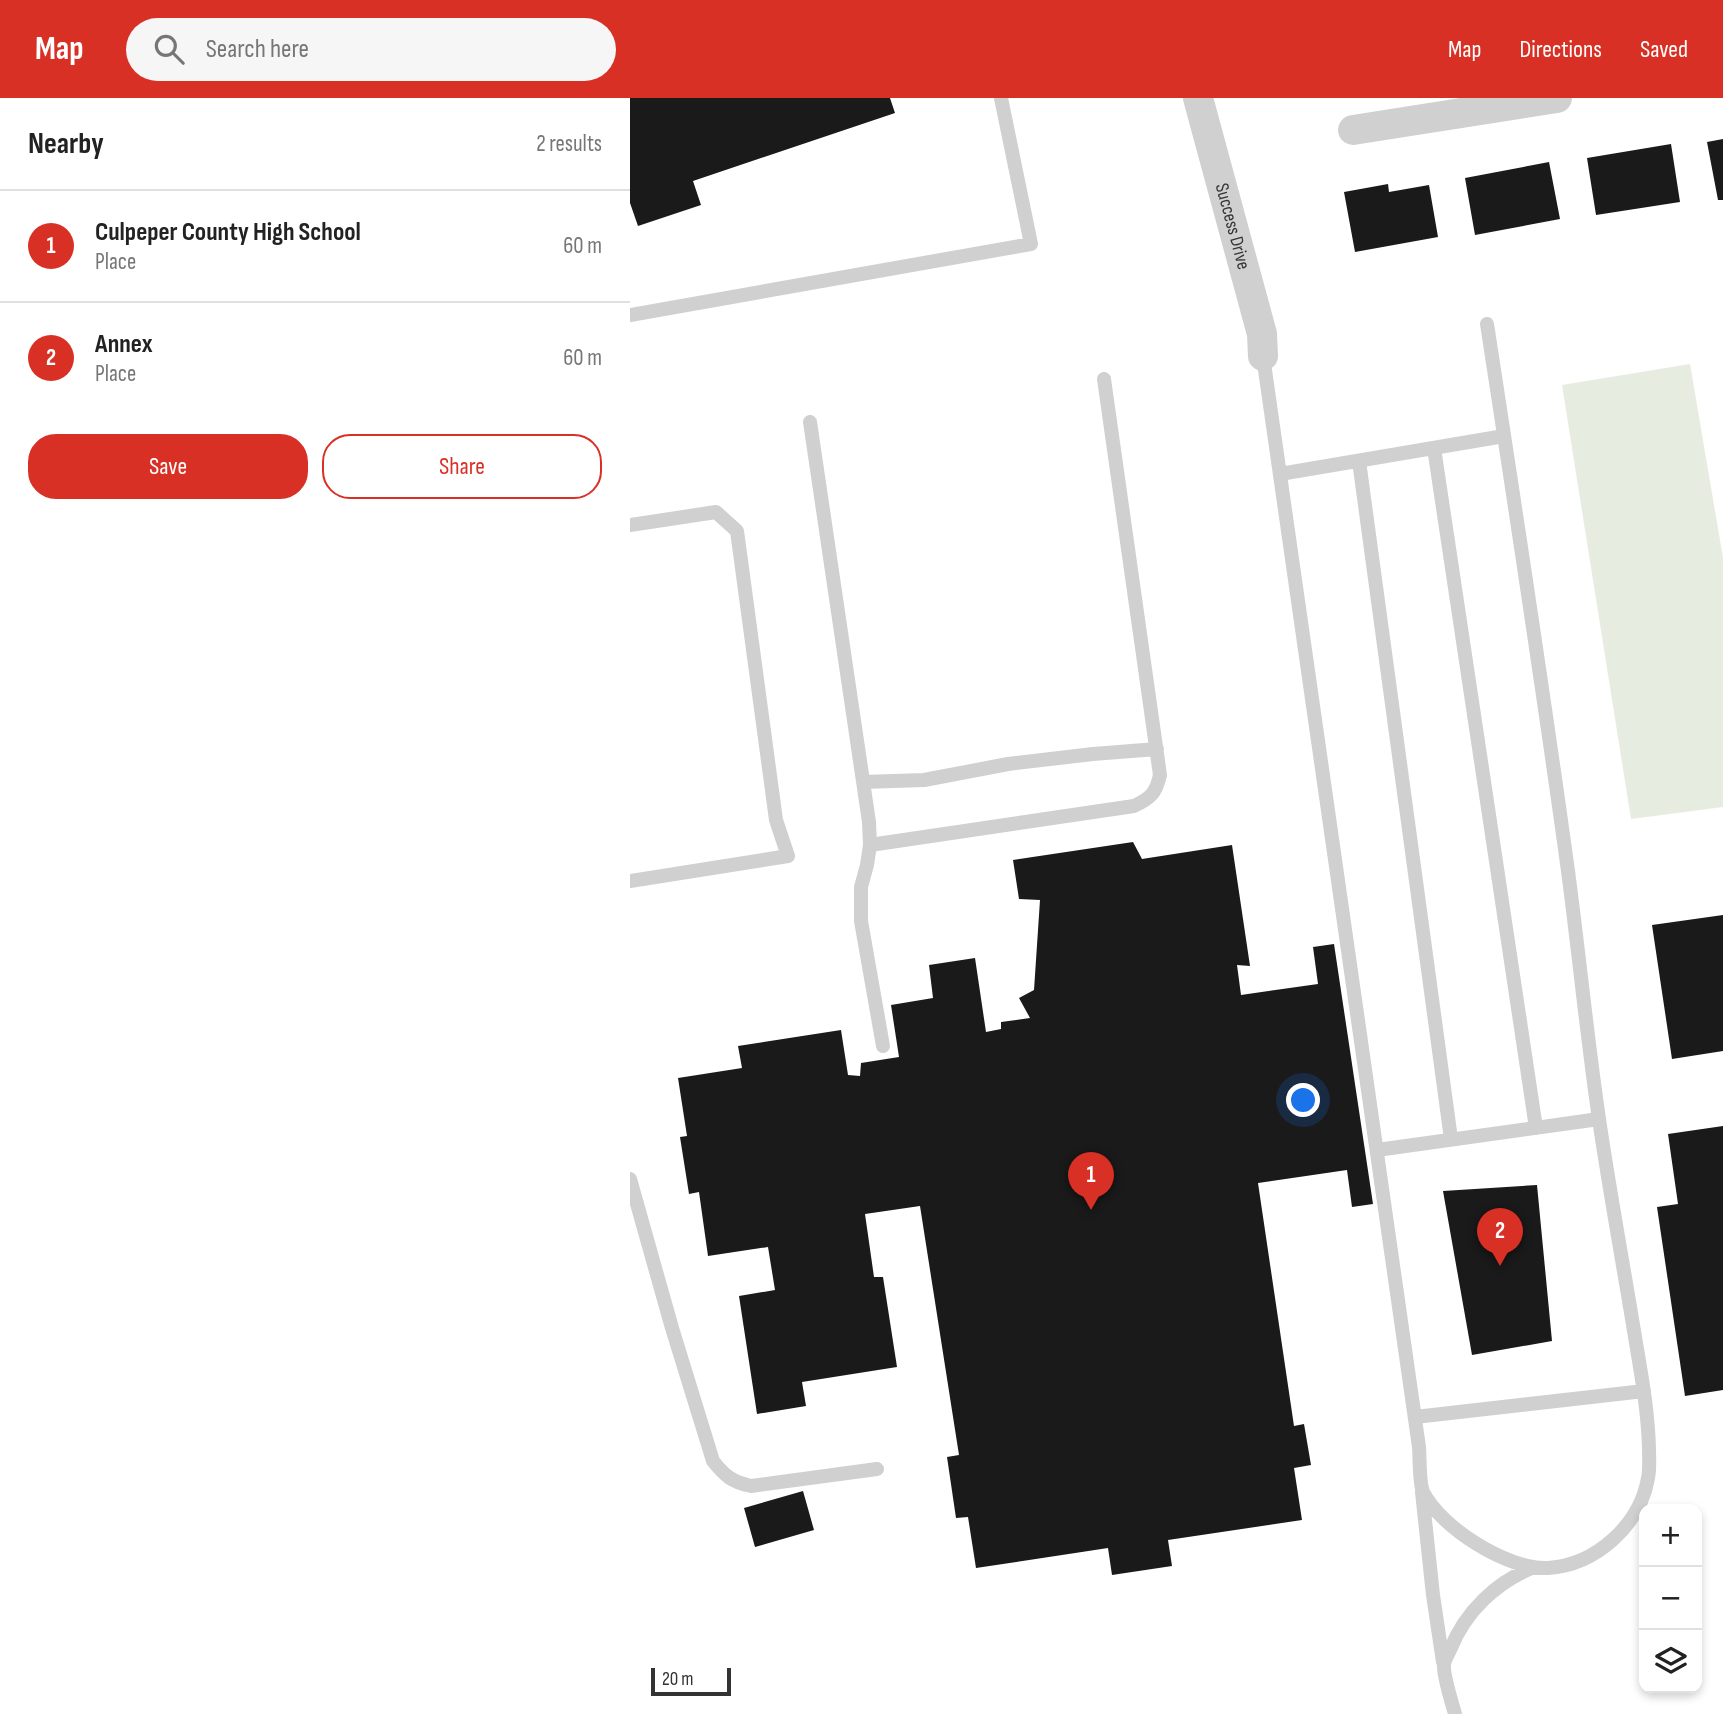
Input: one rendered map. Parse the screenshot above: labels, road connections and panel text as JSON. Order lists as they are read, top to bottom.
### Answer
{
  "streets": {
    "street": ["Success Drive"]
  },
  "scale_bar": "20 m",
  "page": {
    "header": "Map",
    "search": "Search here",
    "nav": ["Map", "Directions", "Saved"],
    "heading": ["Nearby", "2 results"],
    "list": [
      {
        "mark": "1",
        "name": "Culpeper County High School",
        "note": "Place",
        "value": "60 m"
      },
      {
        "mark": "2",
        "name": "Annex",
        "note": "Place",
        "value": "60 m"
      }
    ],
    "buttons": ["Save", "Share"],
    "pins": ["1", "2"],
    "map_buttons": ["+", "−"],
    "scale": "20 m"
  }
}
